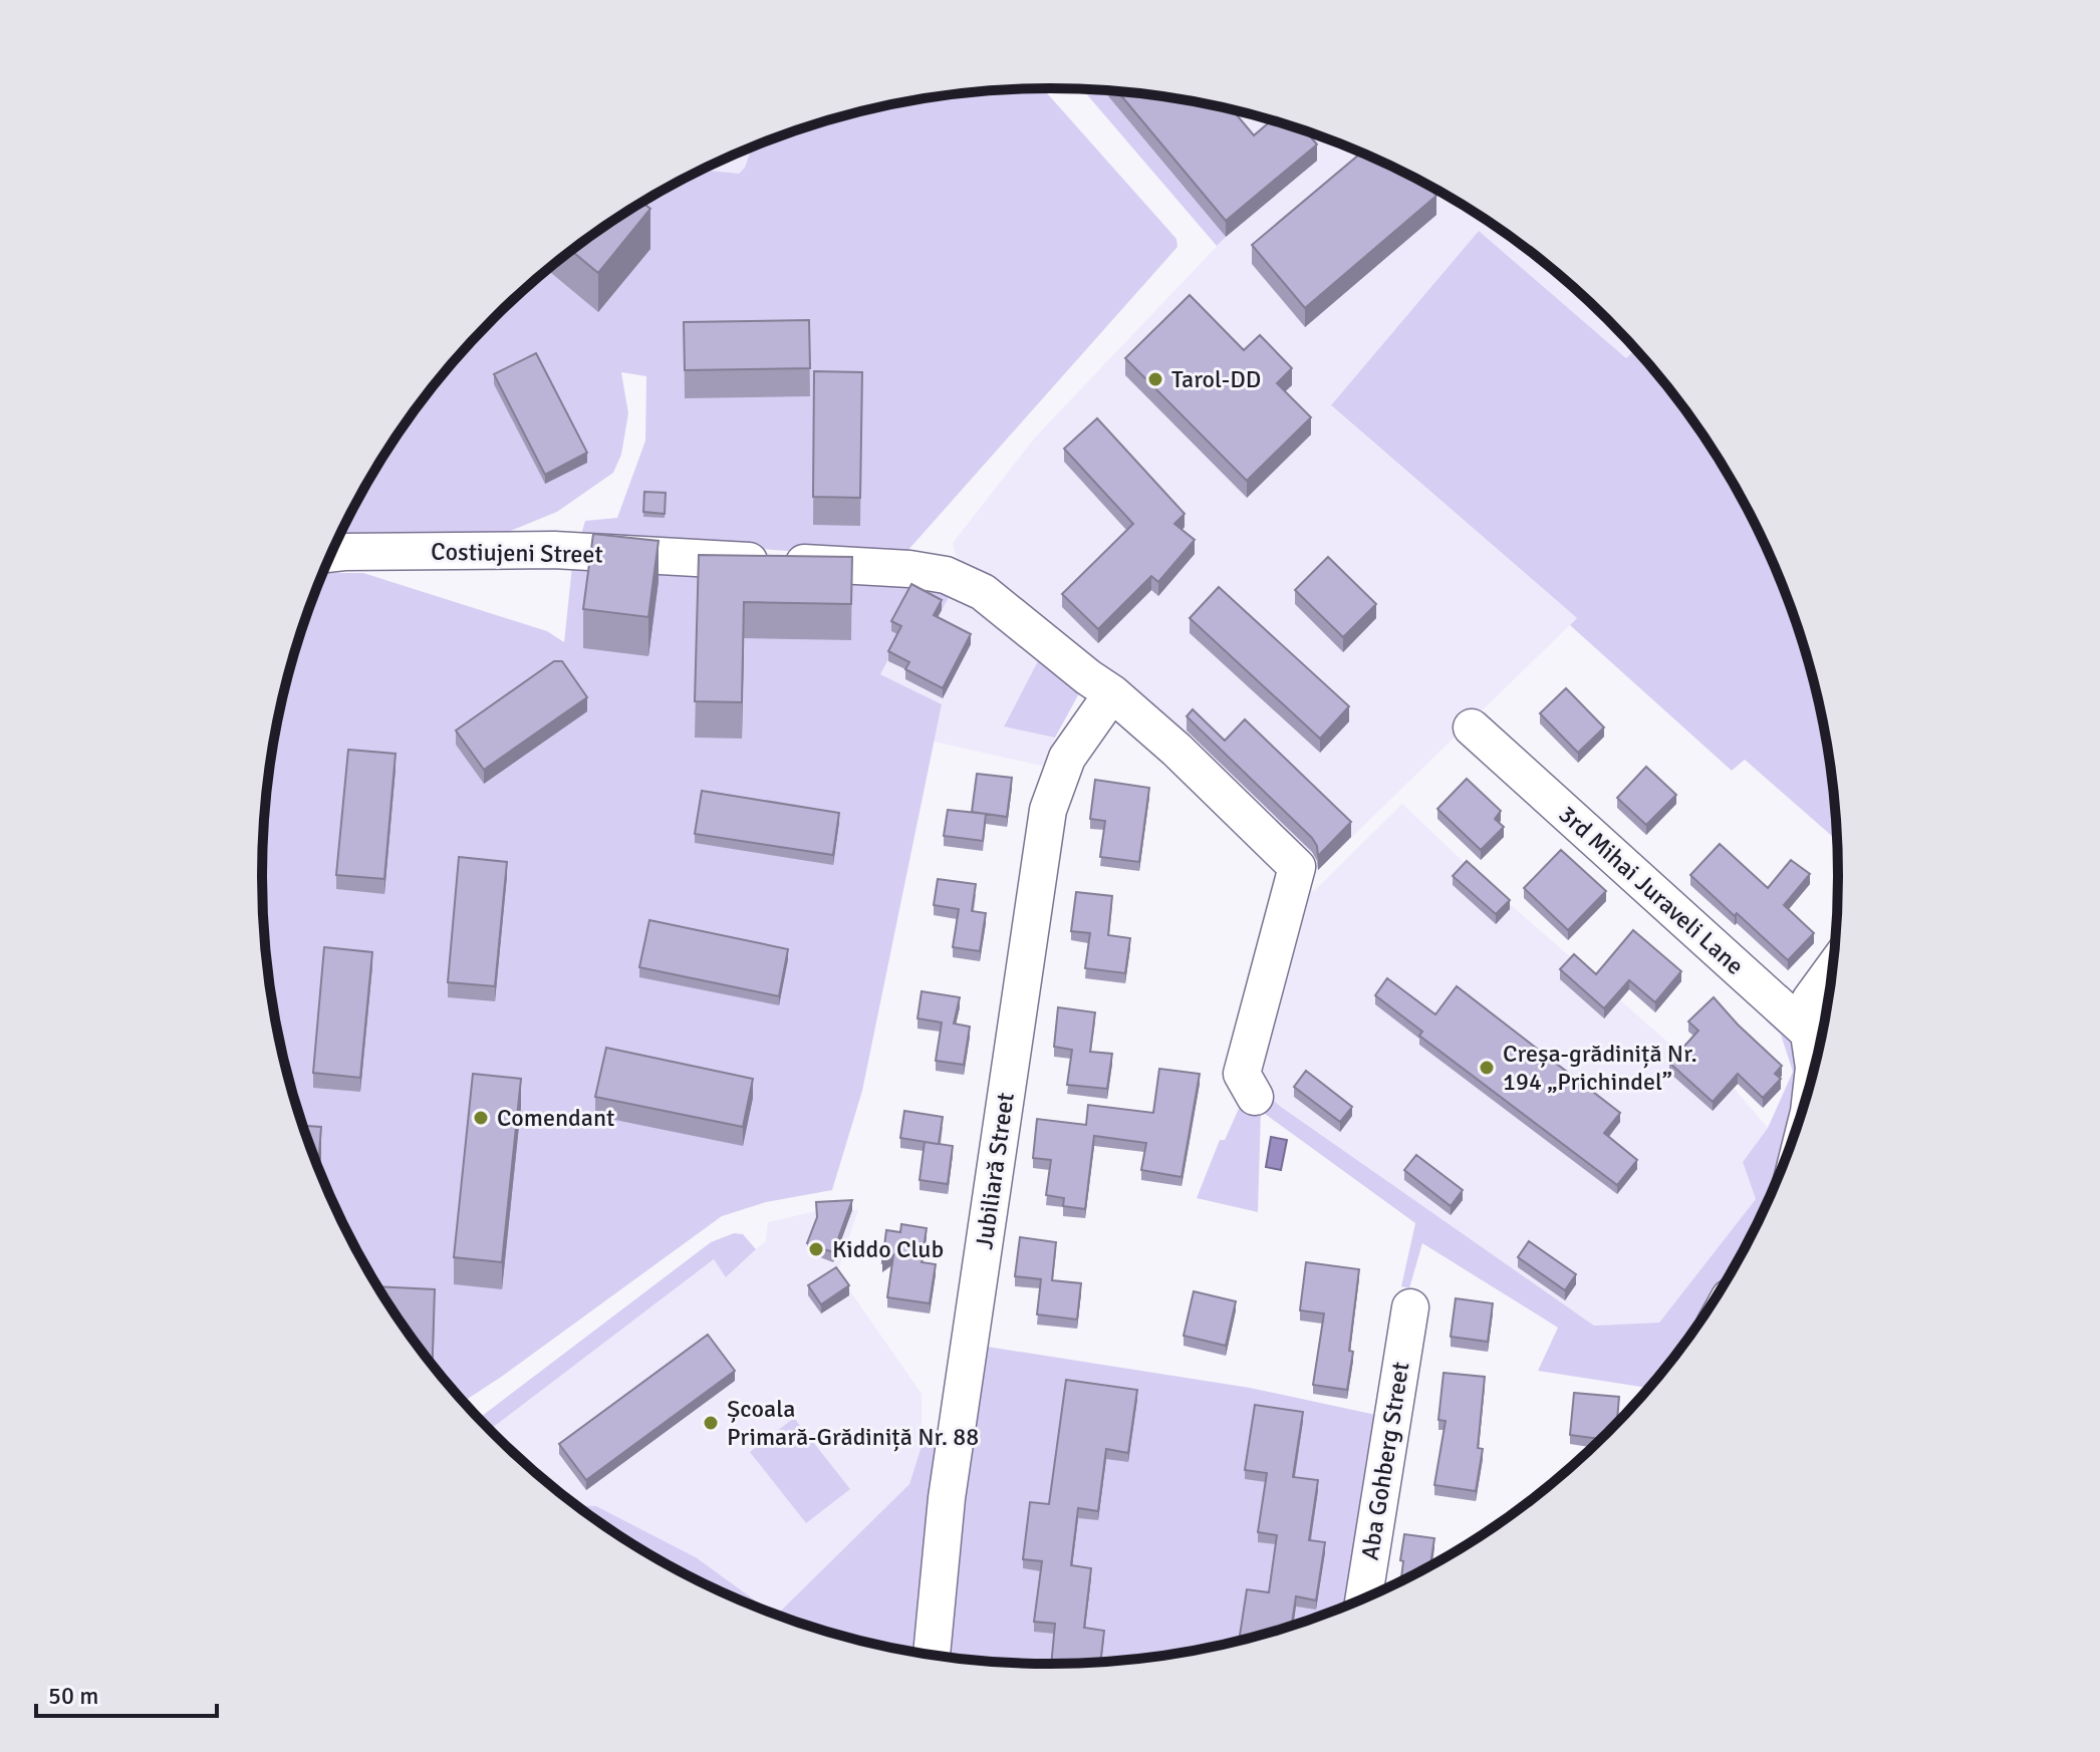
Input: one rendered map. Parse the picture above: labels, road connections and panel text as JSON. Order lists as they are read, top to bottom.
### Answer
{
  "streets": {
    "street": [
      "Costiujeni Street",
      "3rd Mihai Juraveli Lane",
      "Jubiliară Street",
      "Aba Gohberg Street"
    ]
  },
  "crossings": [
    ["Costiujeni Street", "Jubiliară Street"]
  ],
  "places": [
    "Tarol-DD",
    "Creșa-grădiniță Nr. 194 „Prichindel”",
    "Comendant",
    "Kiddo Club",
    "Școala Primară-Grădiniță Nr. 88"
  ],
  "scale_bar": "50 m"
}
